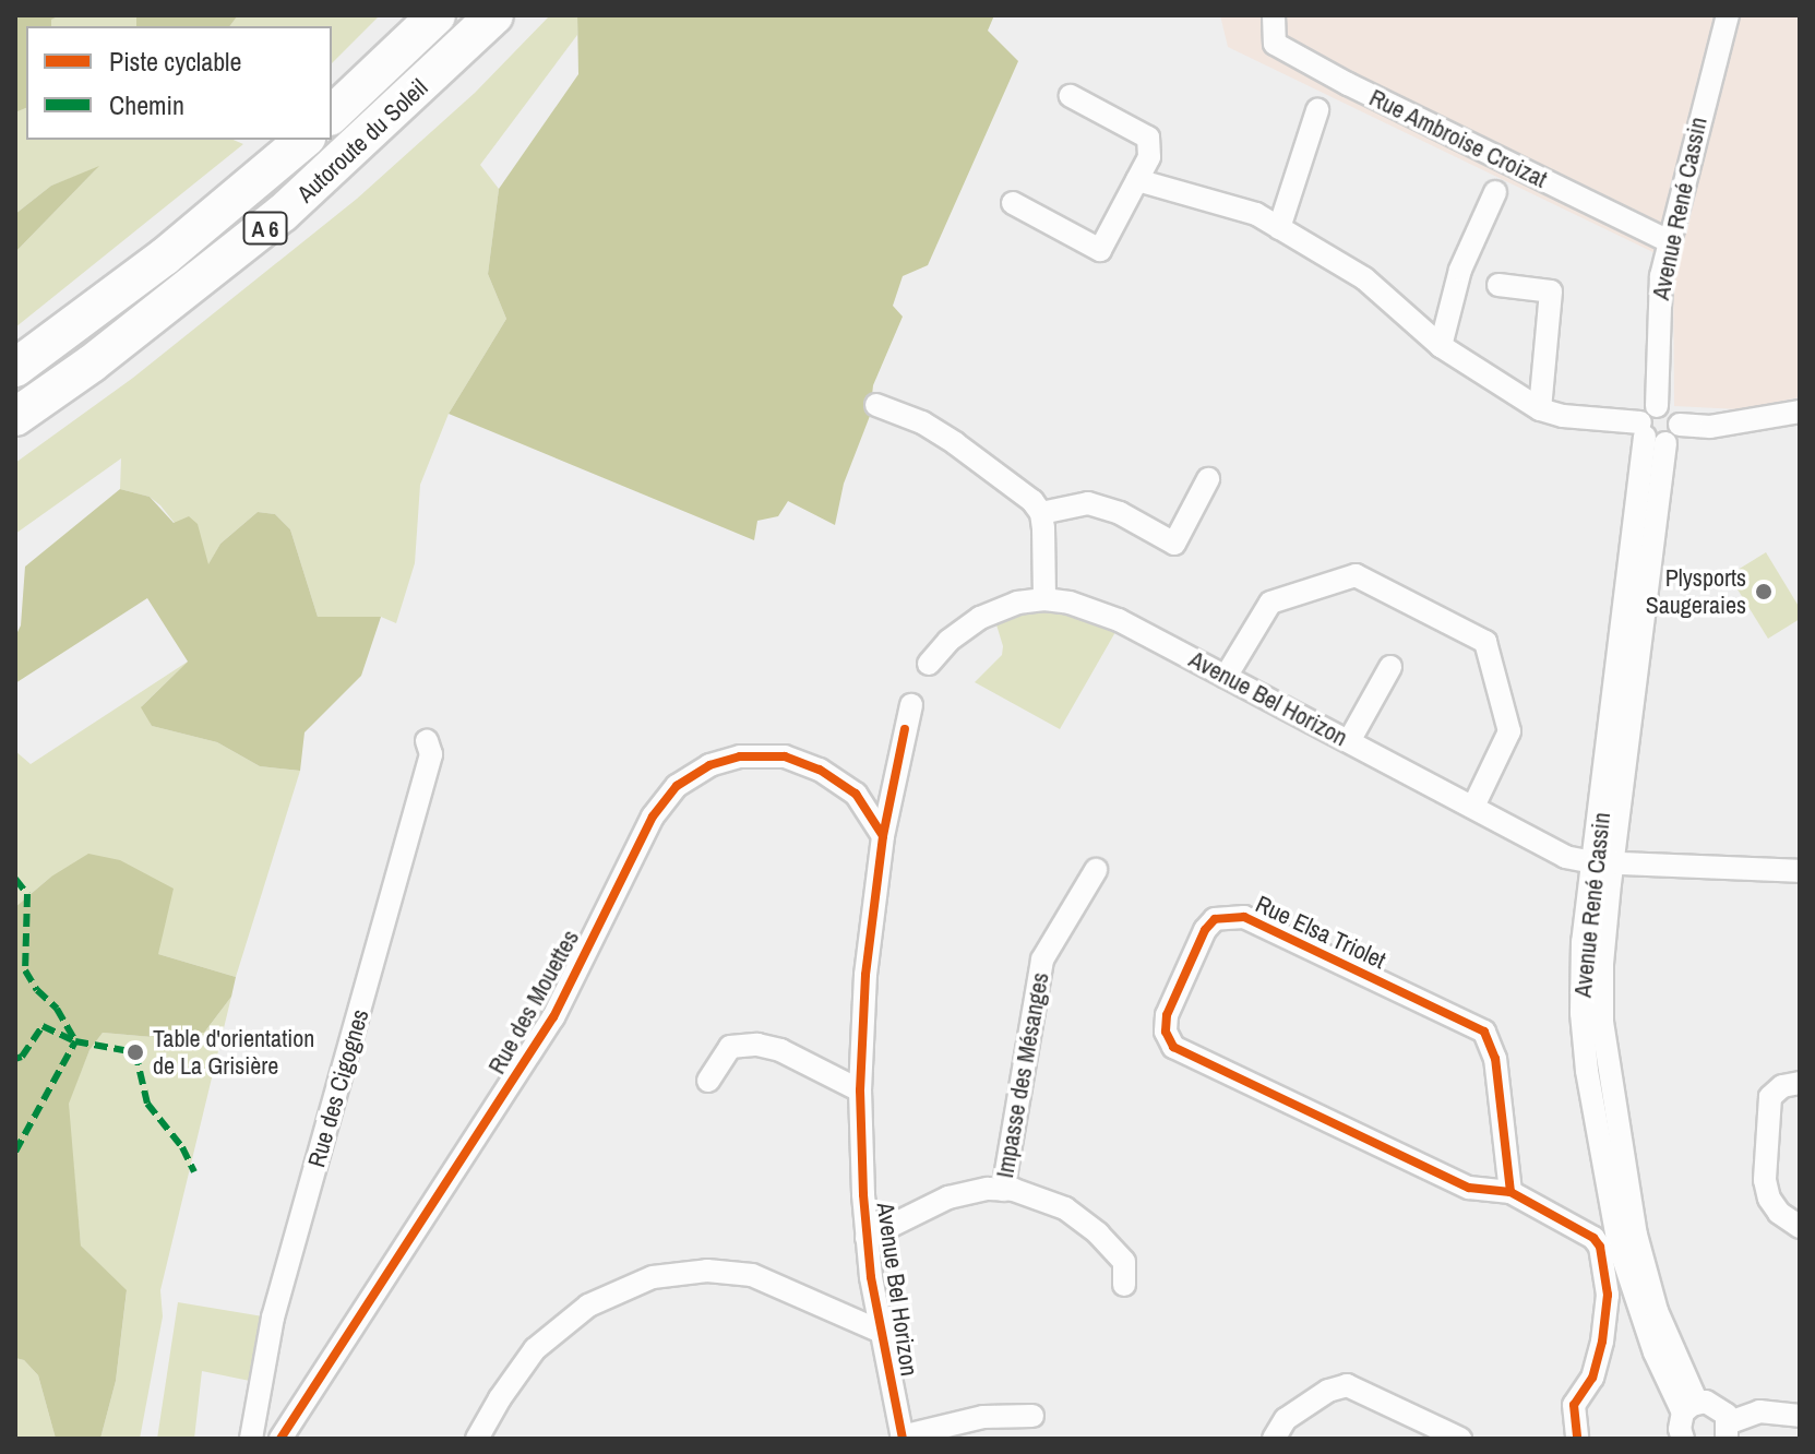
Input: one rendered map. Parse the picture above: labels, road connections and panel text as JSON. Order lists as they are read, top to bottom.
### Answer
{
  "streets": {
    "highway": ["Autoroute du Soleil", "A 6"],
    "street": [
      "Rue Ambroise Croizat",
      "Avenue René Cassin",
      "Avenue Bel Horizon",
      "Rue Elsa Triolet",
      "Rue des Mouettes",
      "Impasse des Mésanges",
      "Rue des Cigognes"
    ]
  },
  "crossings": [
    ["Rue Ambroise Croizat", "Avenue René Cassin"],
    ["Avenue René Cassin", "Avenue Bel Horizon"],
    ["Avenue Bel Horizon", "Rue des Mouettes"]
  ],
  "places": ["Plysports Saugeraies", "Table d'orientation de La Grisière"],
  "legend": ["Piste cyclable", "Chemin"]
}
